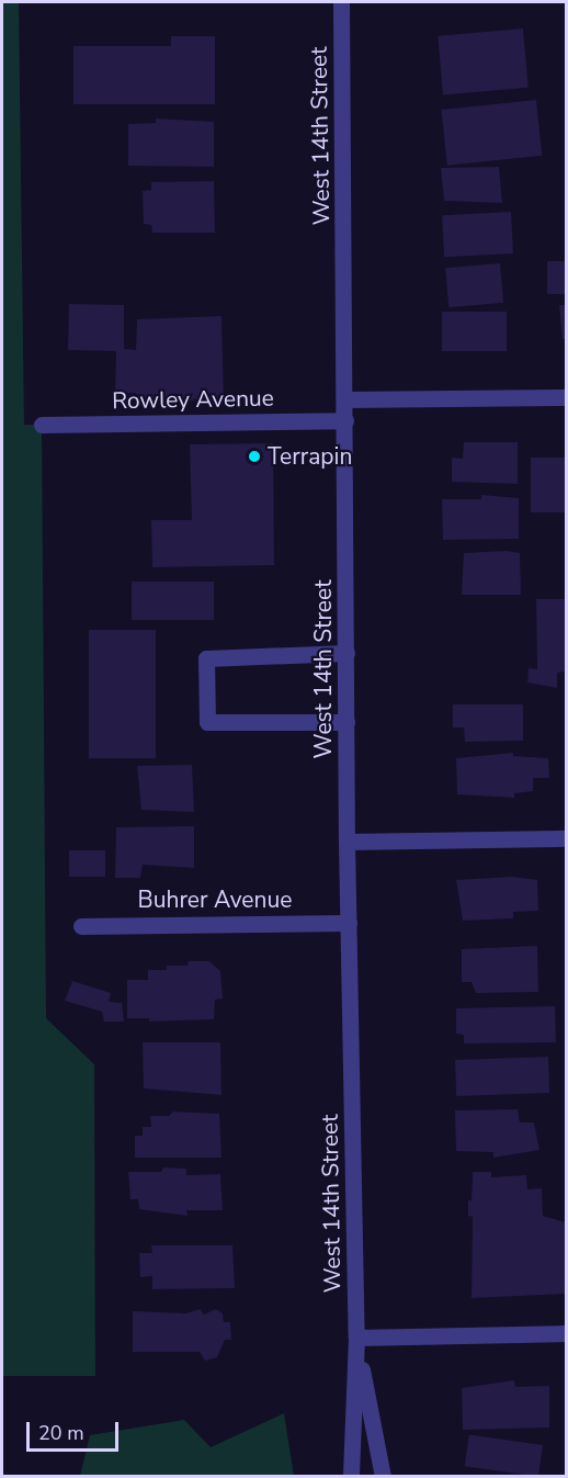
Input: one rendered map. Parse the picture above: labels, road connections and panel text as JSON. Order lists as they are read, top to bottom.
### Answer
{
  "streets": {
    "street": ["West 14th Street", "Rowley Avenue", "Buhrer Avenue"]
  },
  "crossings": [
    ["West 14th Street", "Rowley Avenue"],
    ["West 14th Street", "Buhrer Avenue"]
  ],
  "places": ["Terrapin"],
  "scale_bar": "20 m"
}
